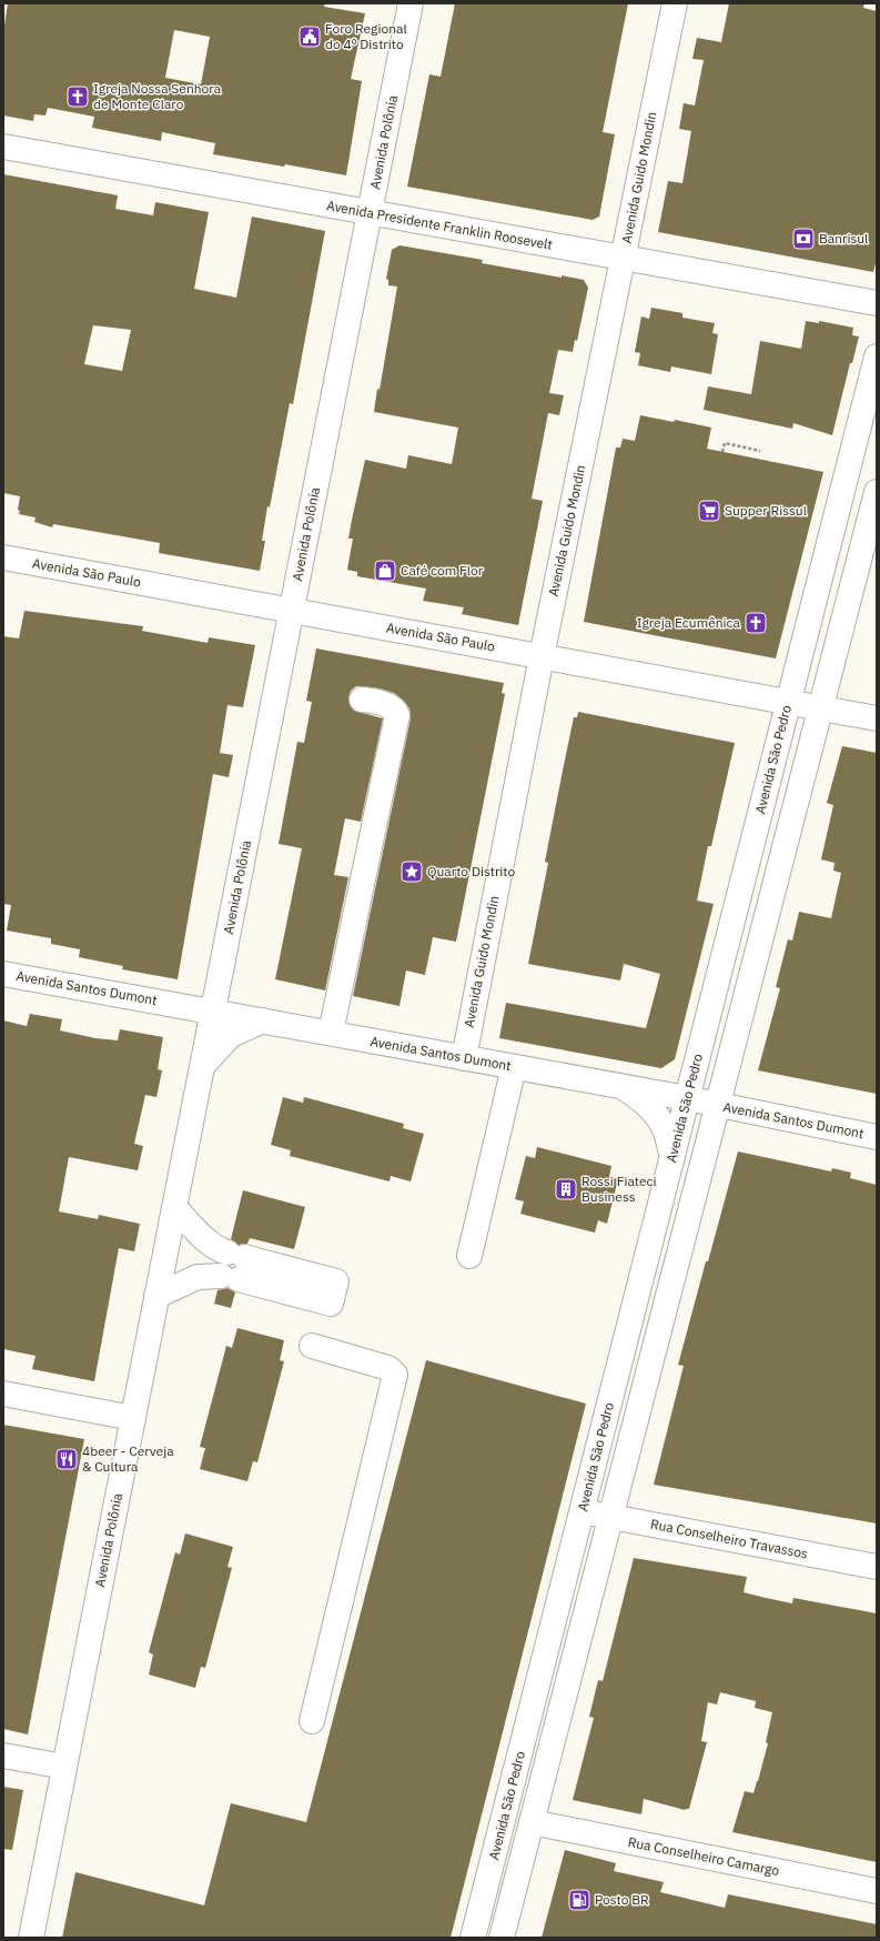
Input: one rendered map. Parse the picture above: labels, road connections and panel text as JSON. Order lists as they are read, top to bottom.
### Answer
{
  "streets": {
    "street": [
      "Avenida Polônia",
      "Avenida Guido Mondin",
      "Avenida Presidente Franklin Roosevelt",
      "Avenida São Paulo",
      "Avenida São Pedro",
      "Avenida Santos Dumont",
      "Rua Conselheiro Travassos",
      "Rua Conselheiro Camargo"
    ]
  },
  "crossings": [
    ["Avenida Polônia", "Avenida Presidente Franklin Roosevelt"],
    ["Avenida Polônia", "Avenida São Paulo"],
    ["Avenida Polônia", "Avenida Santos Dumont"],
    ["Avenida Guido Mondin", "Avenida Presidente Franklin Roosevelt"],
    ["Avenida Guido Mondin", "Avenida São Paulo"],
    ["Avenida Guido Mondin", "Avenida Santos Dumont"],
    ["Avenida São Paulo", "Avenida São Pedro"],
    ["Avenida São Pedro", "Avenida Santos Dumont"],
    ["Avenida São Pedro", "Rua Conselheiro Travassos"],
    ["Avenida São Pedro", "Rua Conselheiro Camargo"]
  ],
  "places": {
    "public building": ["Foro Regional do 4º Distrito"],
    "church": ["Igreja Nossa Senhora de Monte Claro", "Igreja Ecumênica"],
    "bank": ["Banrisul"],
    "supermarket": ["Supper Rissul"],
    "shop": ["Café com Flor"],
    "place": ["Quarto Distrito"],
    "building": ["Rossi Fiateci Business"],
    "restaurant": ["4beer - Cerveja & Cultura"],
    "fuel station": ["Posto BR"]
  }
}
